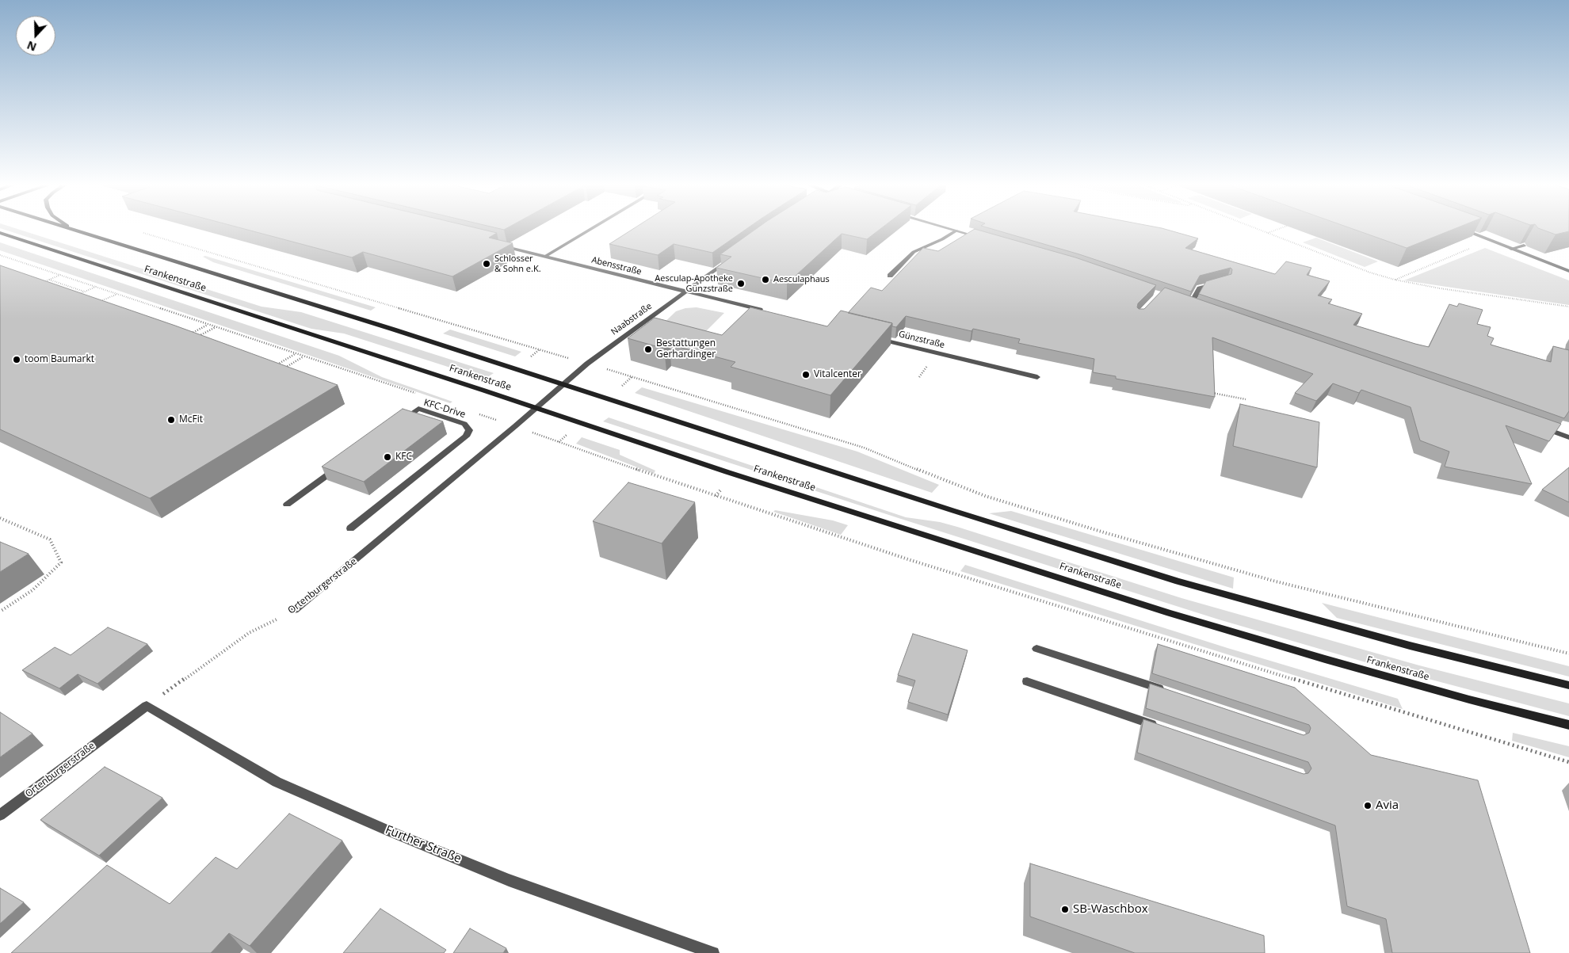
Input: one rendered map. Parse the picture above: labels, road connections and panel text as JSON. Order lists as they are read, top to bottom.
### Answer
{
  "streets": {
    "main road": ["Frankenstraße"],
    "street": [
      "Abensstraße",
      "Naabstraße",
      "Günzstraße",
      "KFC-Drive",
      "Ortenburgerstraße",
      "Further Straße"
    ]
  },
  "crossings": [
    ["Abensstraße", "Naabstraße"],
    ["Frankenstraße", "Naabstraße"],
    ["Frankenstraße", "Ortenburgerstraße"],
    ["Naabstraße", "Ortenburgerstraße"],
    ["Ortenburgerstraße", "Further Straße"]
  ],
  "places": [
    "Schlosser & Sohn e.K.",
    "Aesculaphaus",
    "Aesculap-Apotheke Günzstraße",
    "Bestattungen Gerhardinger",
    "toom Baumarkt",
    "Vitalcenter",
    "McFit",
    "KFC",
    "Avia",
    "SB-Waschbox"
  ],
  "north": "bottom"
}
